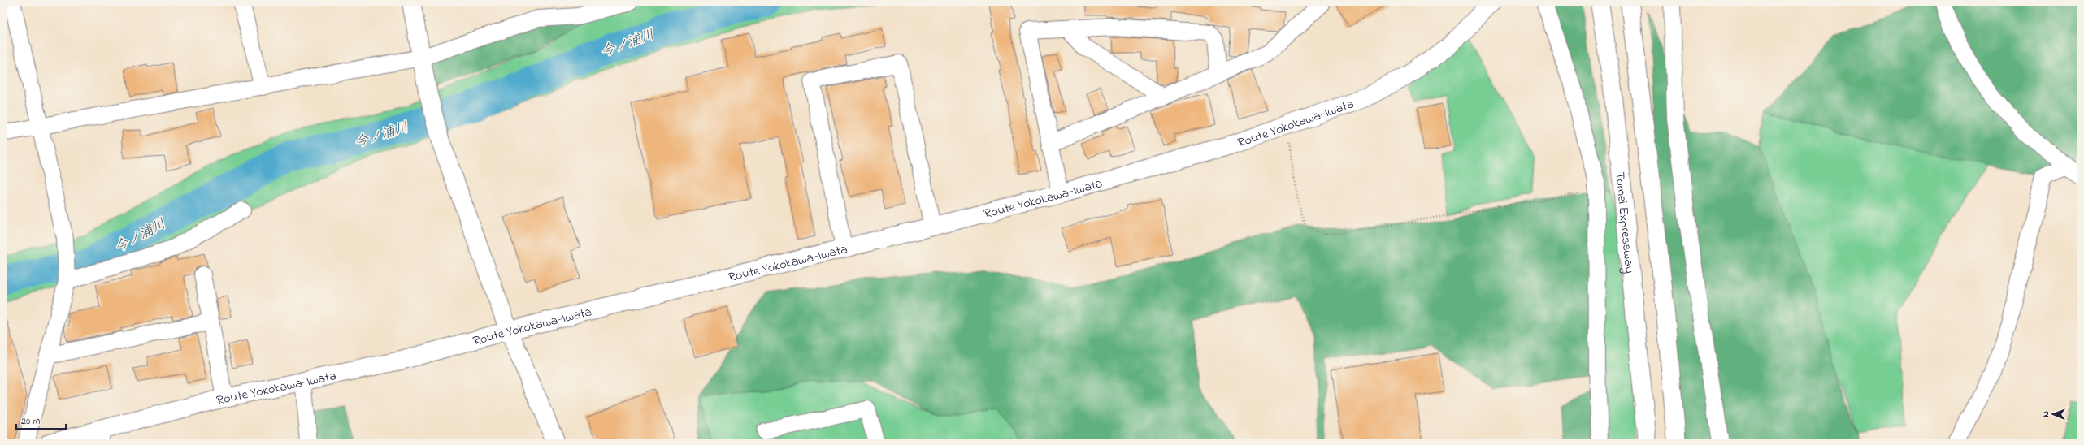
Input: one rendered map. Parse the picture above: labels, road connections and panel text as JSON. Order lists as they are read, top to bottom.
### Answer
{
  "streets": {
    "main road": ["Route Yokokawa-Iwata", "Tomei Expressway"]
  },
  "water": ["今ノ浦川"],
  "scale_bar": "20 m",
  "north": "left"
}
